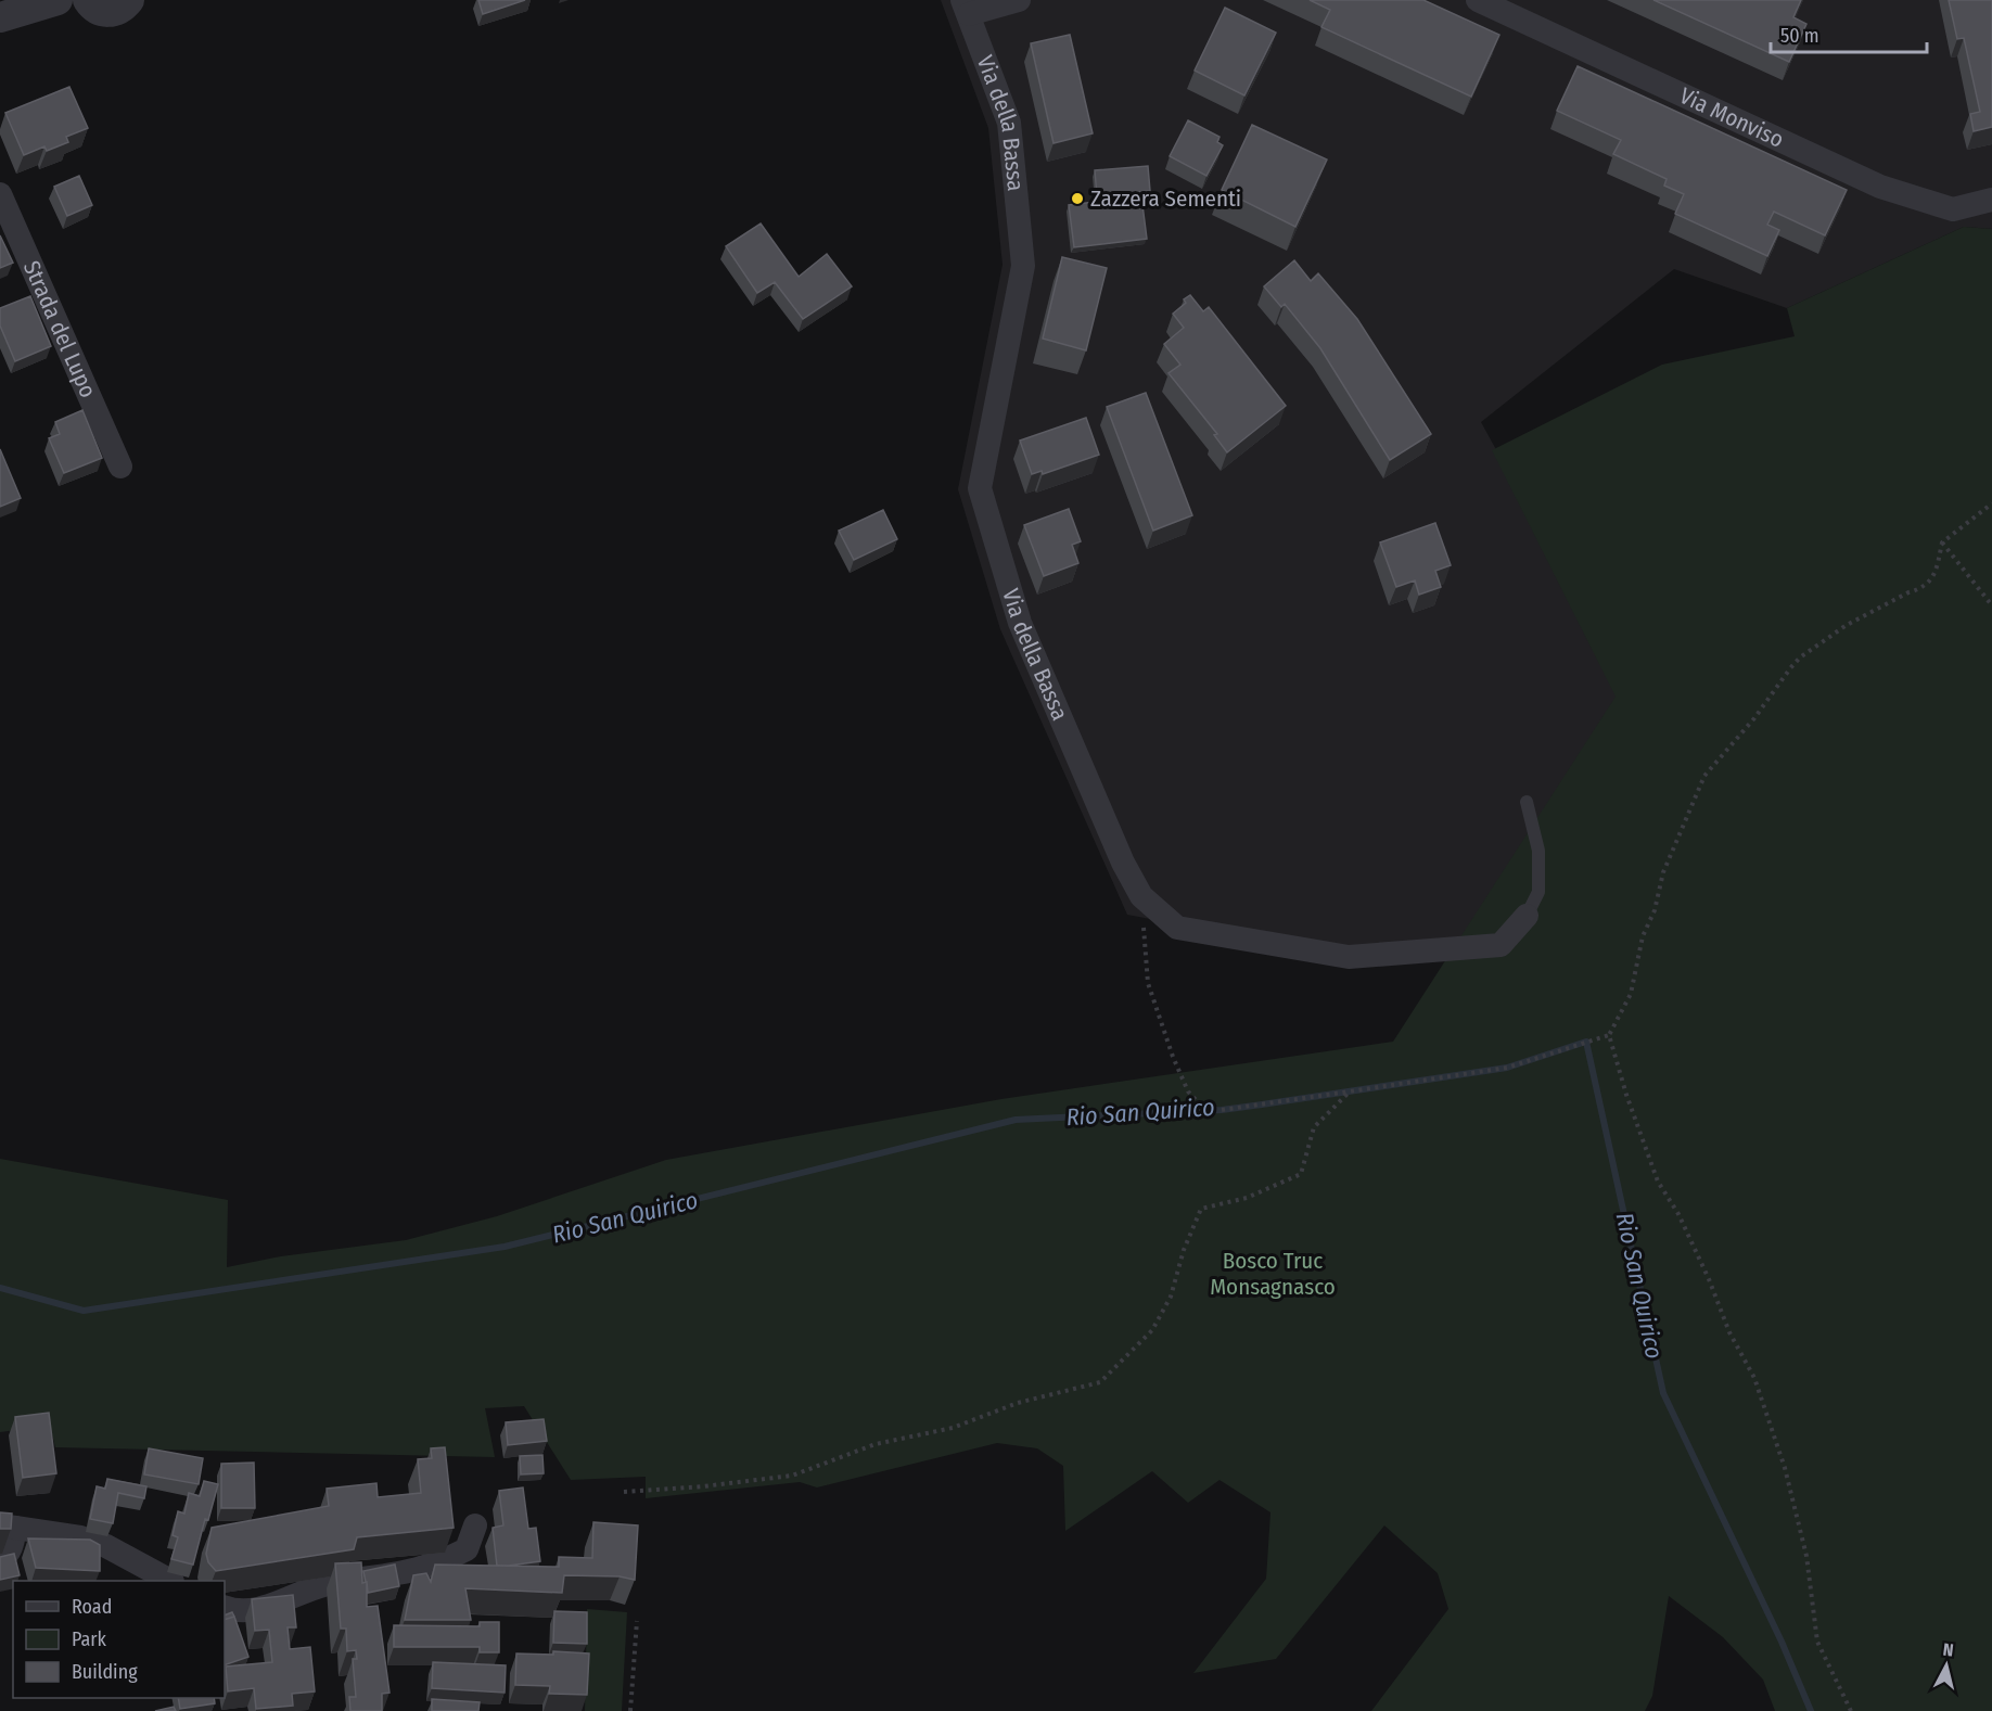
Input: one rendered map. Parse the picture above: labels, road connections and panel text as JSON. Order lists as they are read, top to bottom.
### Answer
{
  "streets": {
    "street": ["Via Monviso", "Via della Bassa", "Strada del Lupo"]
  },
  "water": ["Rio San Quirico"],
  "parks": ["Bosco Truc Monsagnasco"],
  "places": ["Zazzera Sementi"],
  "legend": ["Road", "Park", "Building"],
  "scale_bar": "50 m",
  "north": "top"
}
